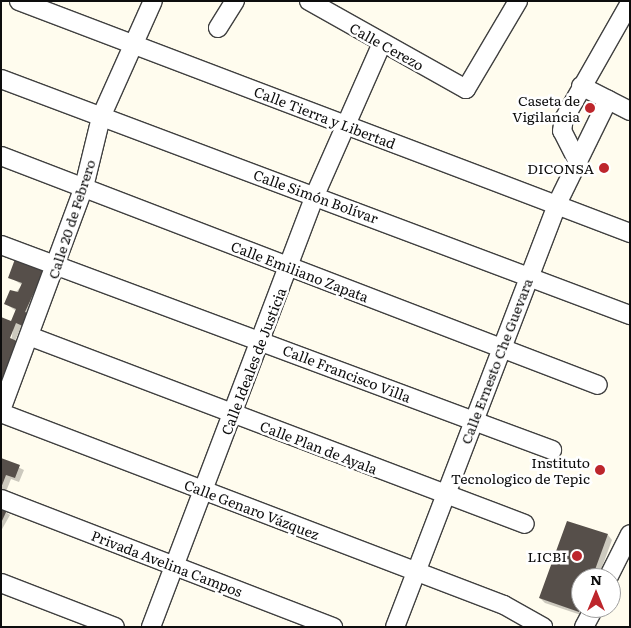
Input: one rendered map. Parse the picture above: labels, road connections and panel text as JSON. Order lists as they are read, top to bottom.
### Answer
{
  "streets": {
    "street": [
      "Calle Cerezo",
      "Calle Tierra y Libertad",
      "Calle Simón Bolívar",
      "Calle 20 de Febrero",
      "Calle Emiliano Zapata",
      "Calle Ideales de Justicia",
      "Calle Ernesto Che Guevara",
      "Calle Francisco Villa",
      "Calle Plan de Ayala",
      "Calle Genaro Vázquez",
      "Privada Avelina Campos"
    ]
  },
  "crossings": [
    ["Calle Cerezo", "Calle Ideales de Justicia"],
    ["Calle Tierra y Libertad", "Calle 20 de Febrero"],
    ["Calle Tierra y Libertad", "Calle Ideales de Justicia"],
    ["Calle Tierra y Libertad", "Calle Ernesto Che Guevara"],
    ["Calle Simón Bolívar", "Calle 20 de Febrero"],
    ["Calle Simón Bolívar", "Calle Ideales de Justicia"],
    ["Calle Simón Bolívar", "Calle Ernesto Che Guevara"],
    ["Calle 20 de Febrero", "Calle Emiliano Zapata"],
    ["Calle 20 de Febrero", "Calle Francisco Villa"],
    ["Calle 20 de Febrero", "Calle Plan de Ayala"],
    ["Calle 20 de Febrero", "Calle Genaro Vázquez"],
    ["Calle Emiliano Zapata", "Calle Ideales de Justicia"],
    ["Calle Emiliano Zapata", "Calle Ernesto Che Guevara"],
    ["Calle Ideales de Justicia", "Calle Francisco Villa"],
    ["Calle Ideales de Justicia", "Calle Plan de Ayala"],
    ["Calle Ideales de Justicia", "Calle Genaro Vázquez"],
    ["Calle Ideales de Justicia", "Privada Avelina Campos"],
    ["Calle Ernesto Che Guevara", "Calle Francisco Villa"],
    ["Calle Ernesto Che Guevara", "Calle Plan de Ayala"],
    ["Calle Ernesto Che Guevara", "Calle Genaro Vázquez"]
  ],
  "places": [
    "Caseta de Vigilancia",
    "DICONSA",
    "Instituto Tecnologico de Tepic",
    "LICBI"
  ],
  "north": "top"
}
